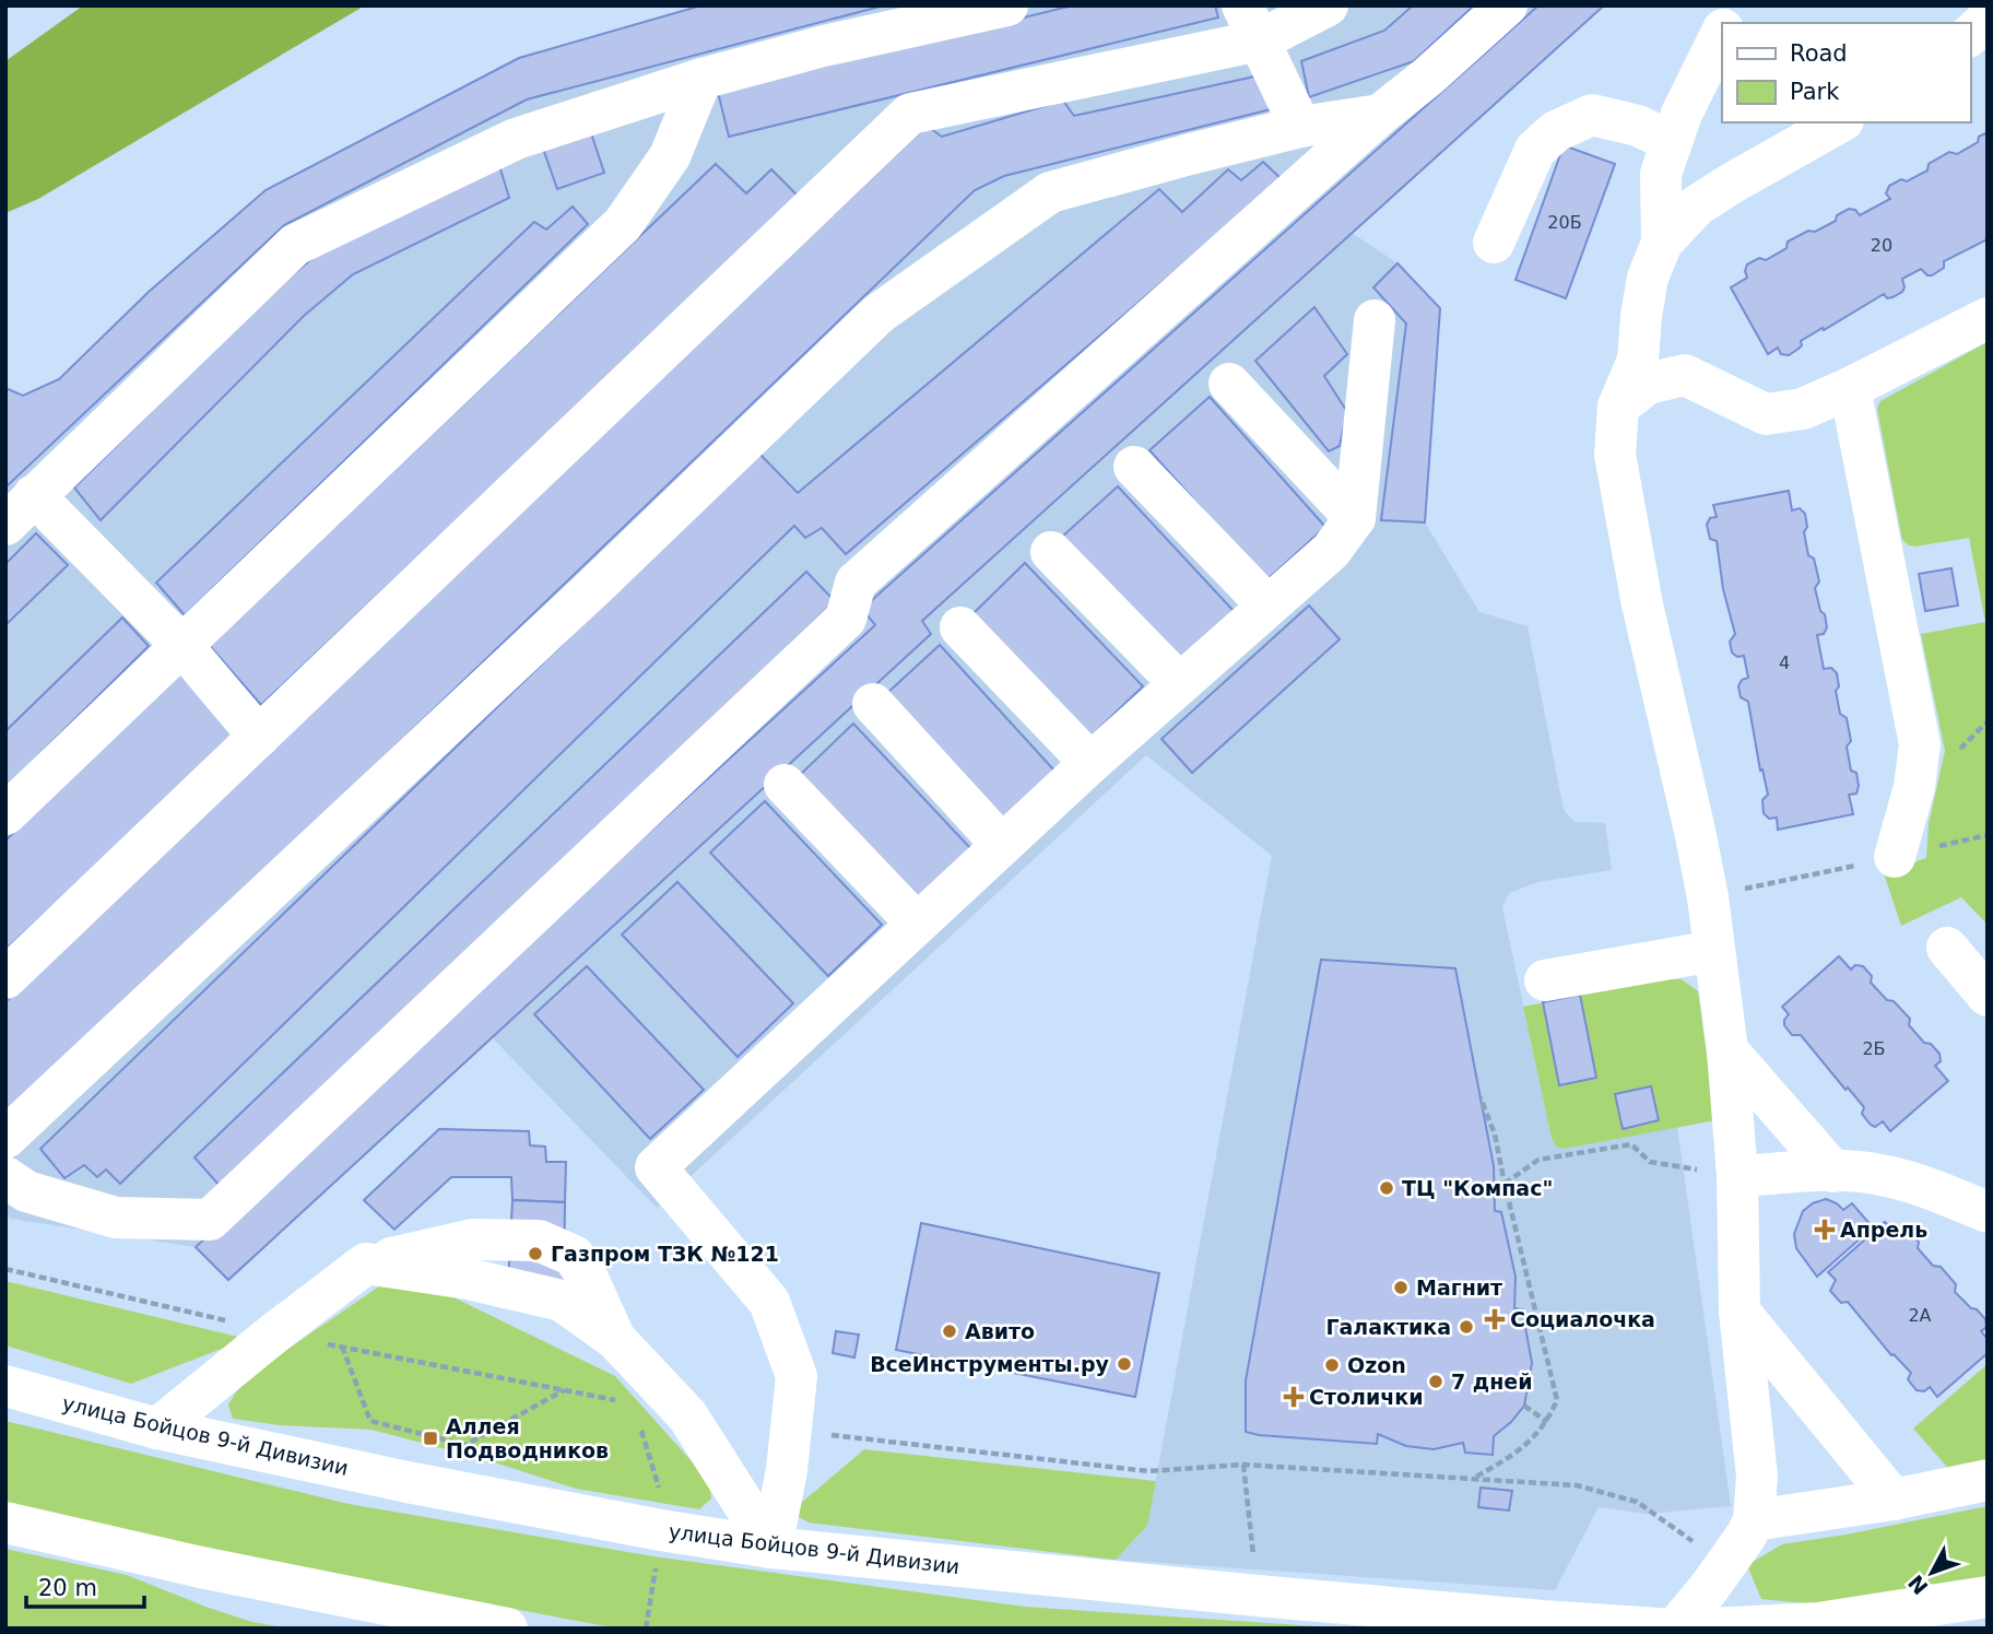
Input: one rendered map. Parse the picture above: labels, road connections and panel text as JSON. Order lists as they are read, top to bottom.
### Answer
{
  "streets": {
    "main road": ["улица Бойцов 9-й Дивизии"]
  },
  "places": {
    "other": [
      "ТЦ \"Компас\"",
      "Газпром ТЗК №121",
      "Магнит",
      "Галактика",
      "Авито",
      "ВсеИнструменты.ру",
      "Ozon",
      "7 дней"
    ],
    "health": ["Апрель", "Социалочка", "Столички"],
    "transit": ["Аллея Подводников"]
  },
  "house_numbers": [
    "20Б",
    "20",
    "4",
    "2Б",
    "2А"
  ],
  "legend": ["Road", "Park"],
  "scale_bar": "20 m",
  "north": "bottom left"
}
